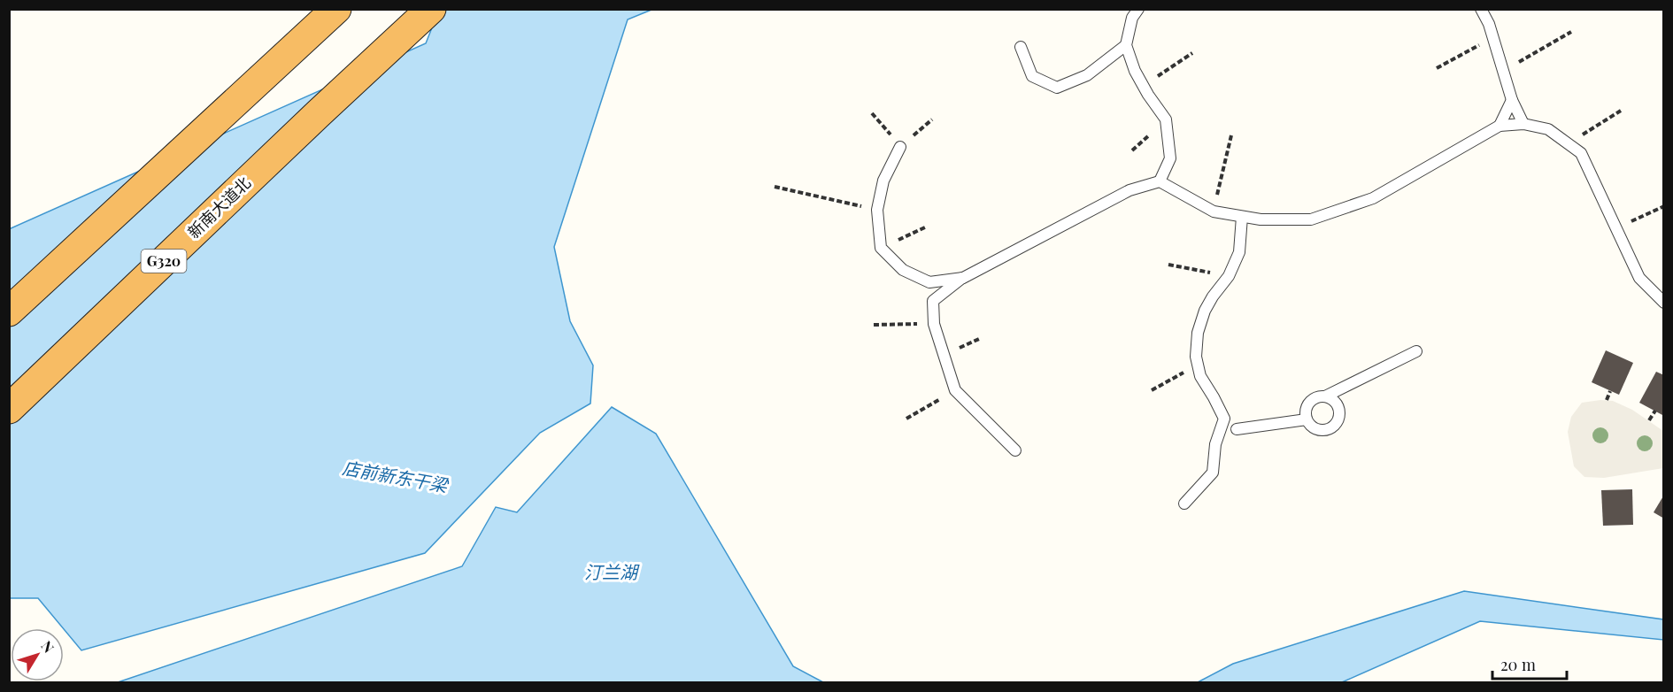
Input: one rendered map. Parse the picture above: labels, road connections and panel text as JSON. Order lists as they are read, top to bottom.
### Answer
{
  "streets": {
    "highway": ["新南大道北", "G320"]
  },
  "water": ["店前新东干梁", "汀兰湖"],
  "scale_bar": "20 m",
  "north": "top right"
}
